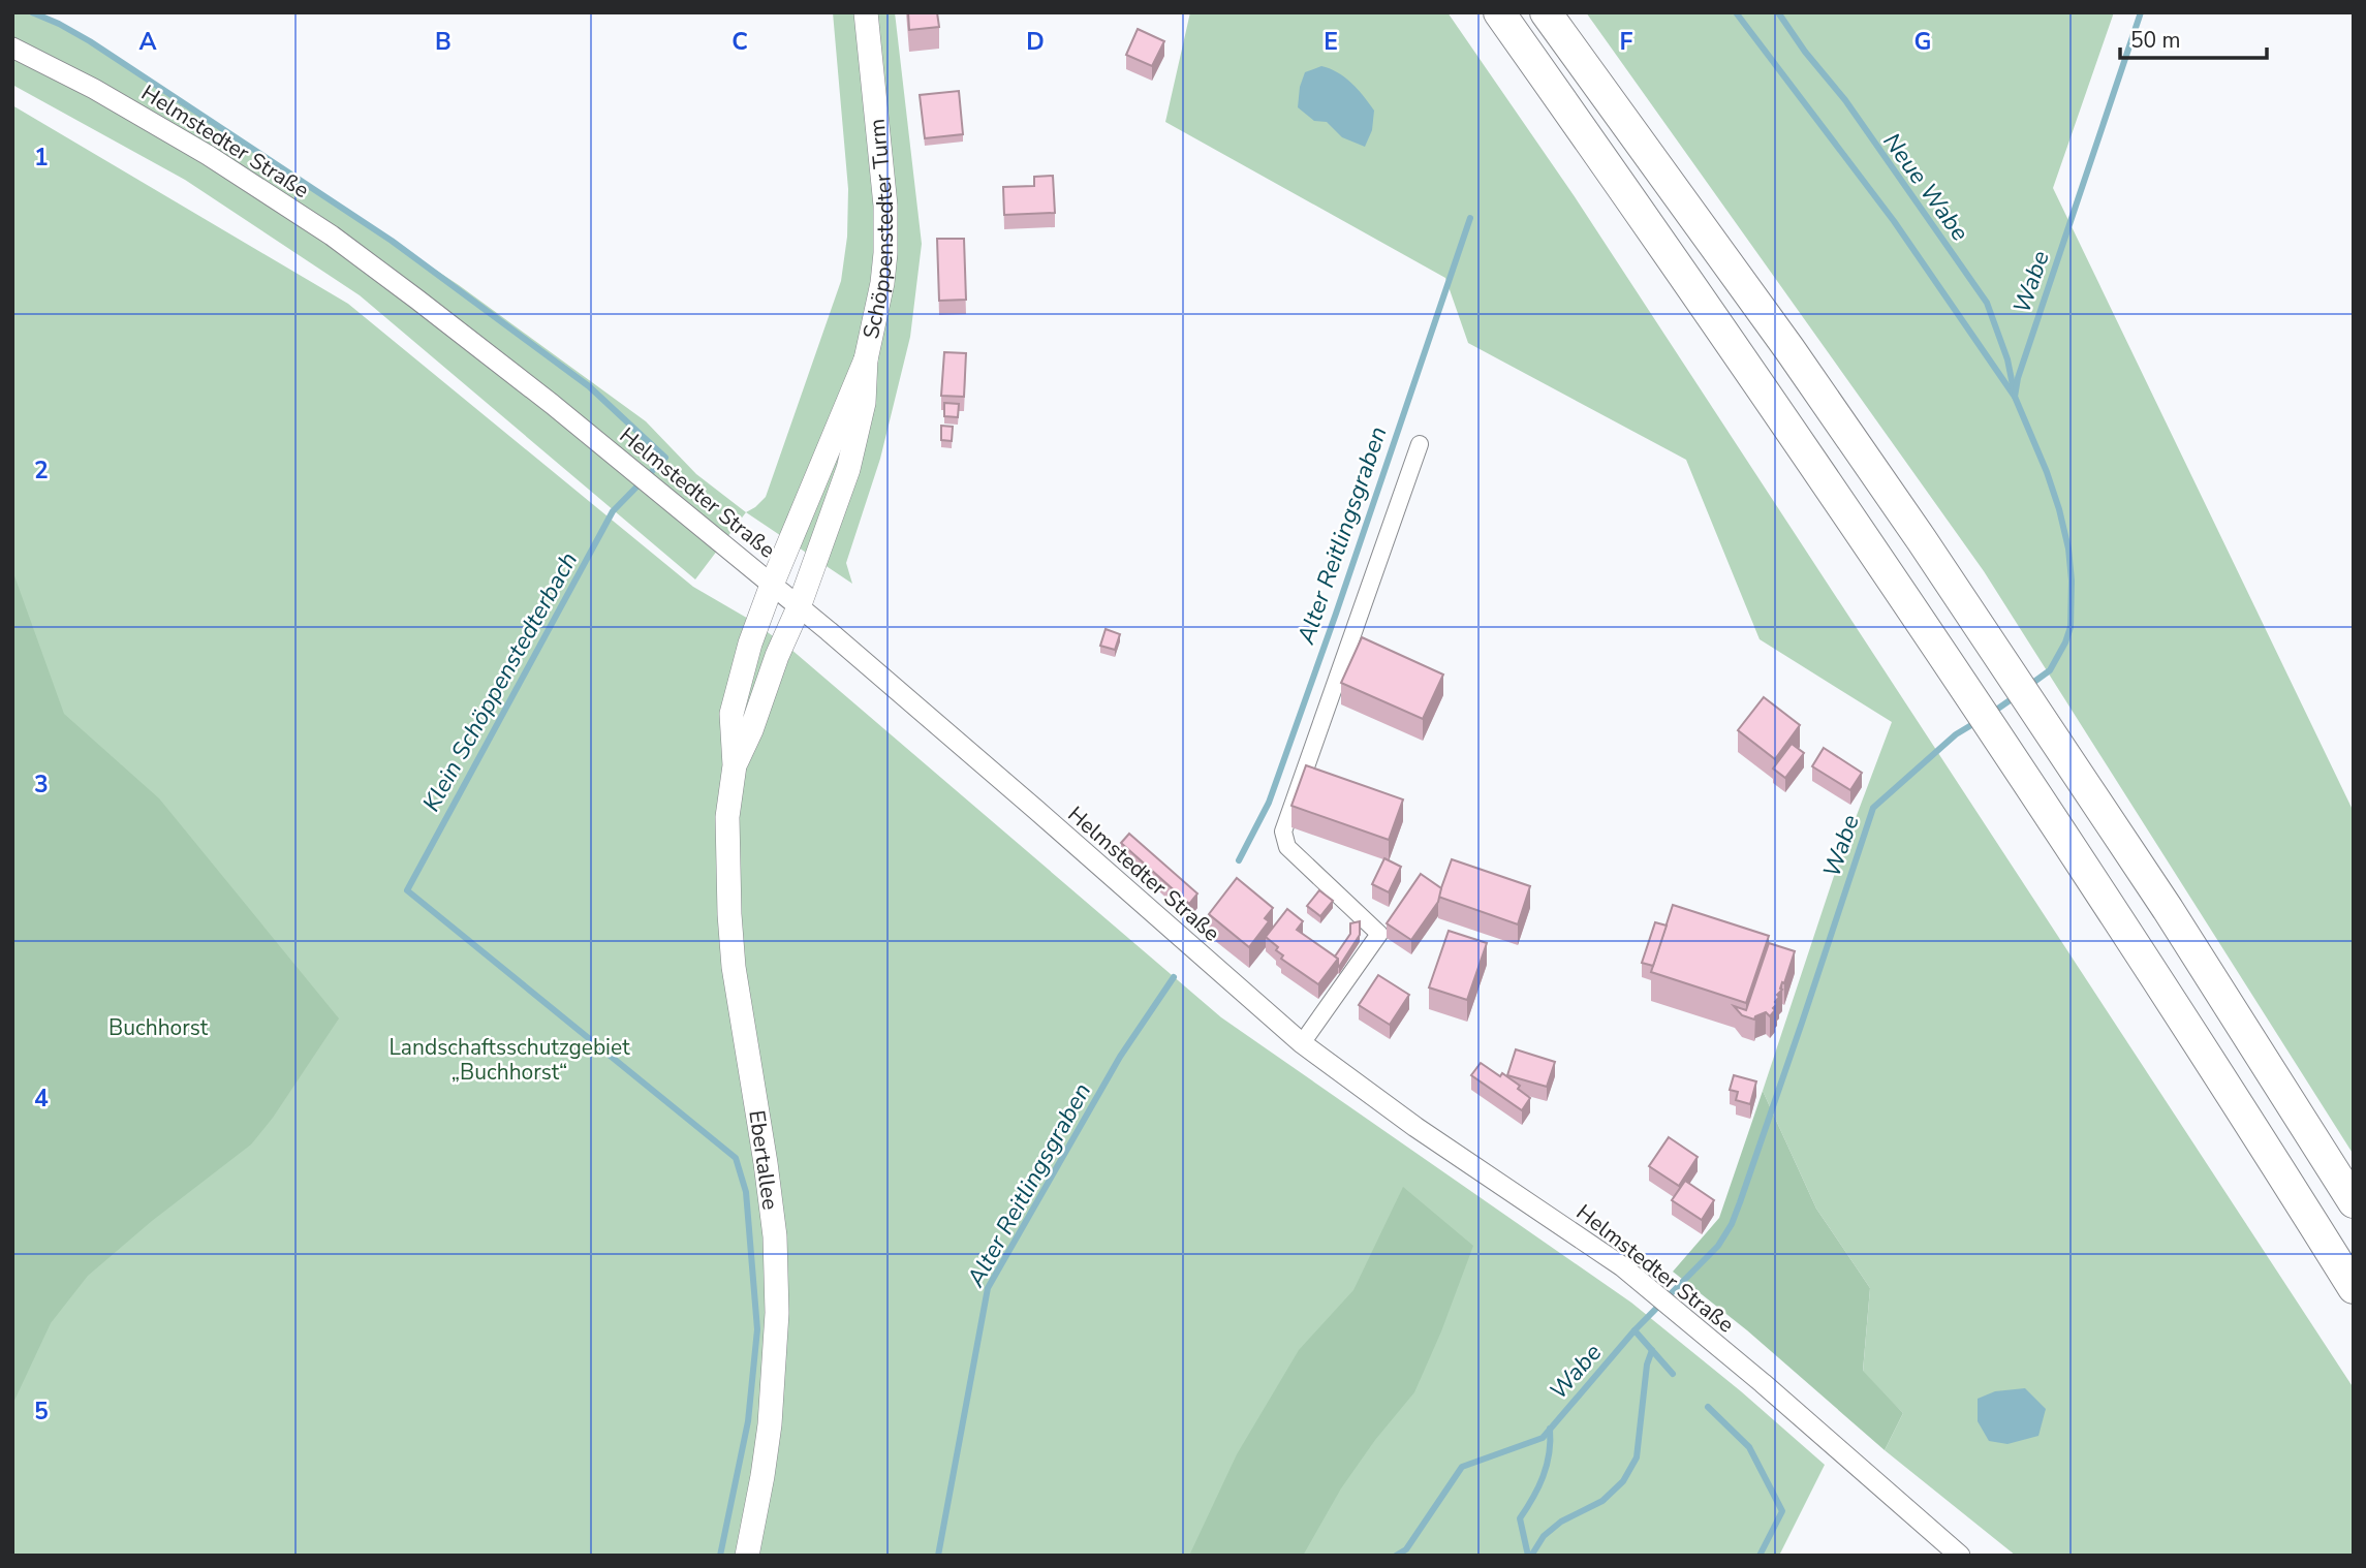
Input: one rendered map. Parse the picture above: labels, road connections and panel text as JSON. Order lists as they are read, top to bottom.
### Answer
{
  "streets": {
    "main road": ["Schöppenstedter Turm", "Ebertallee"],
    "street": ["Helmstedter Straße"]
  },
  "crossings": [
    ["Helmstedter Straße", "Schöppenstedter Turm"],
    ["Helmstedter Straße", "Ebertallee"],
    ["Schöppenstedter Turm", "Ebertallee"]
  ],
  "water": [
    "Neue Wabe",
    "Wabe",
    "Alter Reitlingsgraben",
    "Klein Schöppenstedterbach"
  ],
  "parks": ["Buchhorst", "Landschaftsschutzgebiet „Buchhorst“"],
  "scale_bar": "50 m",
  "grid": {
    "columns": [
      "A",
      "B",
      "C",
      "D",
      "E",
      "F",
      "G"
    ],
    "rows": [
      "1",
      "2",
      "3",
      "4",
      "5"
    ]
  }
}
